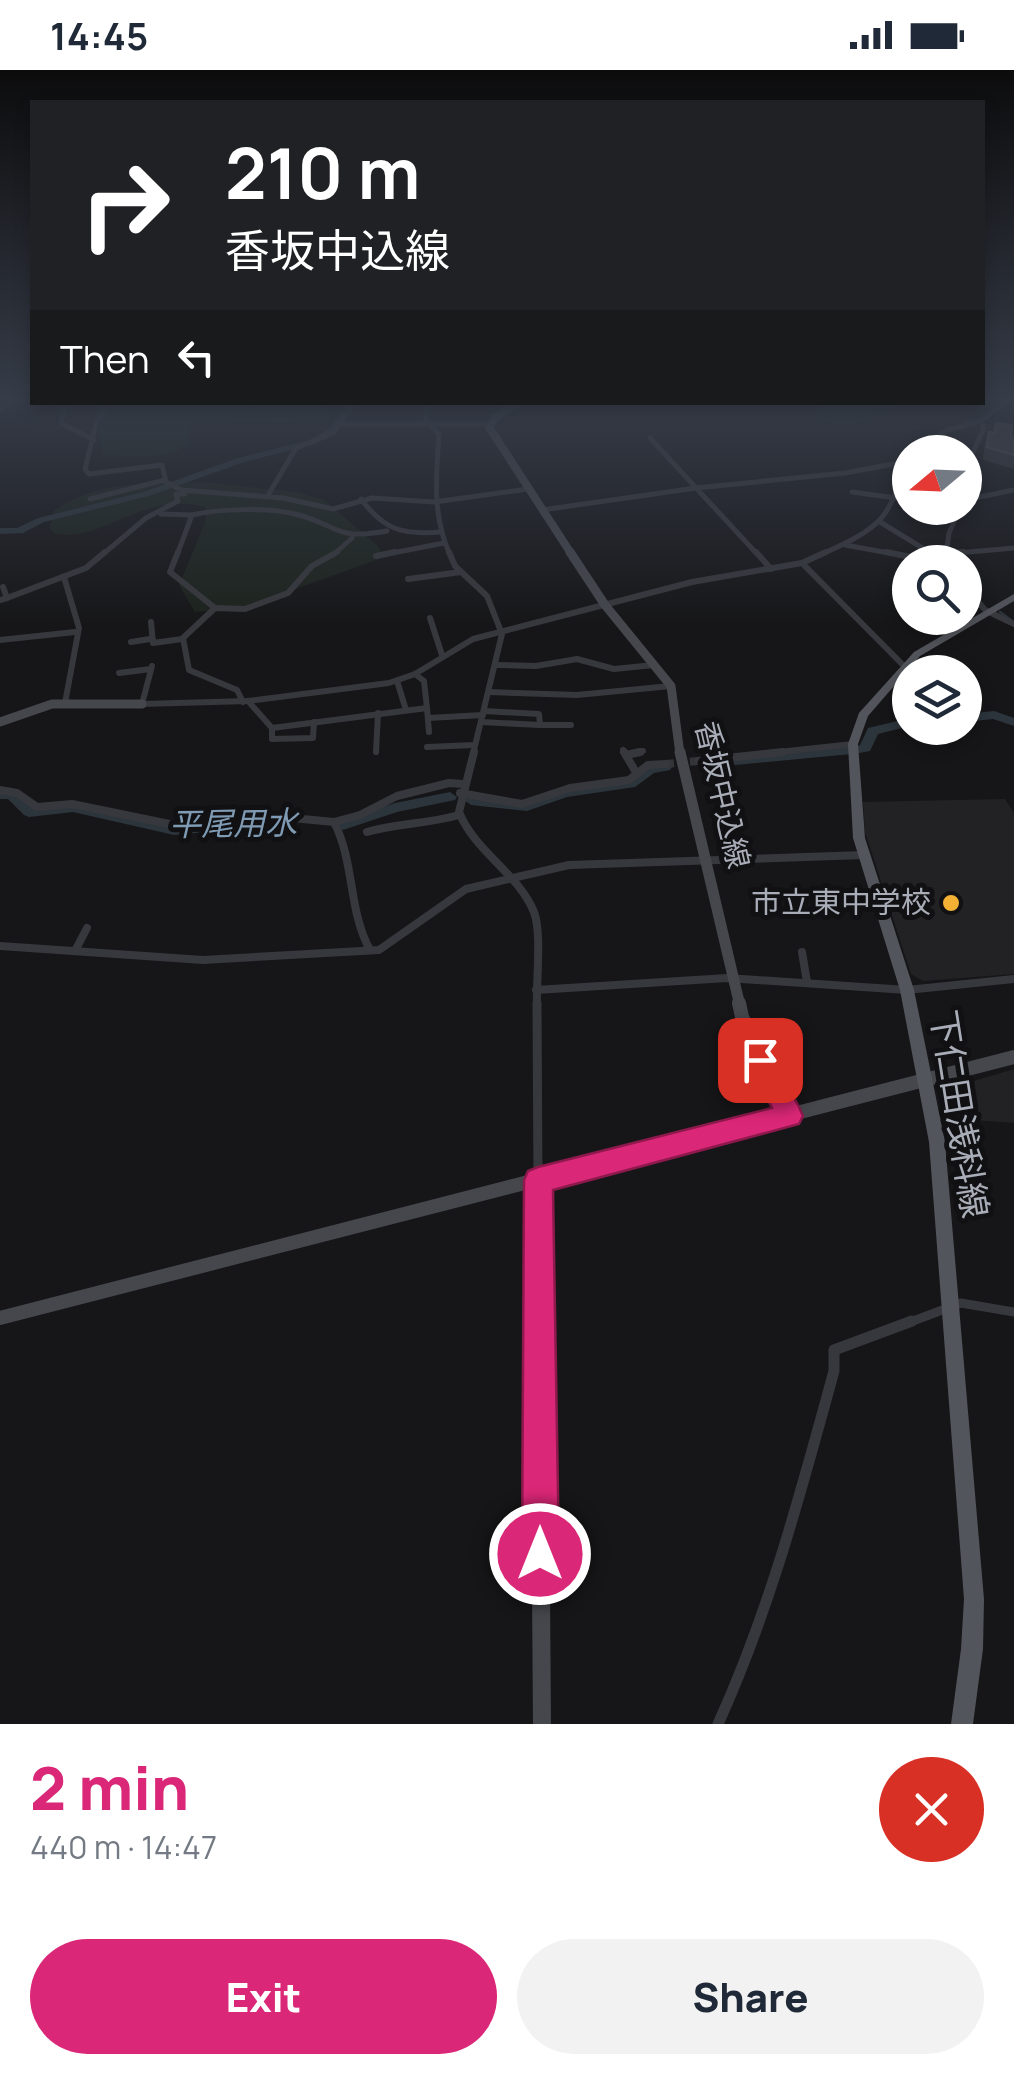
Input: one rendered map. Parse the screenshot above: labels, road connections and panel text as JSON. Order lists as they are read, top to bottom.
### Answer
{
  "streets": {
    "main road": ["香坂中込線", "下仁田浅科線"]
  },
  "water": ["平尾用水"],
  "places": ["市立東中学校"],
  "north": "left",
  "page": {
    "status": "14:45",
    "turn": ["210 m", "香坂中込線"],
    "then": "Then",
    "heading": ["2 min", "440 m · 14:47"],
    "buttons": ["Exit", "Share"]
  }
}
